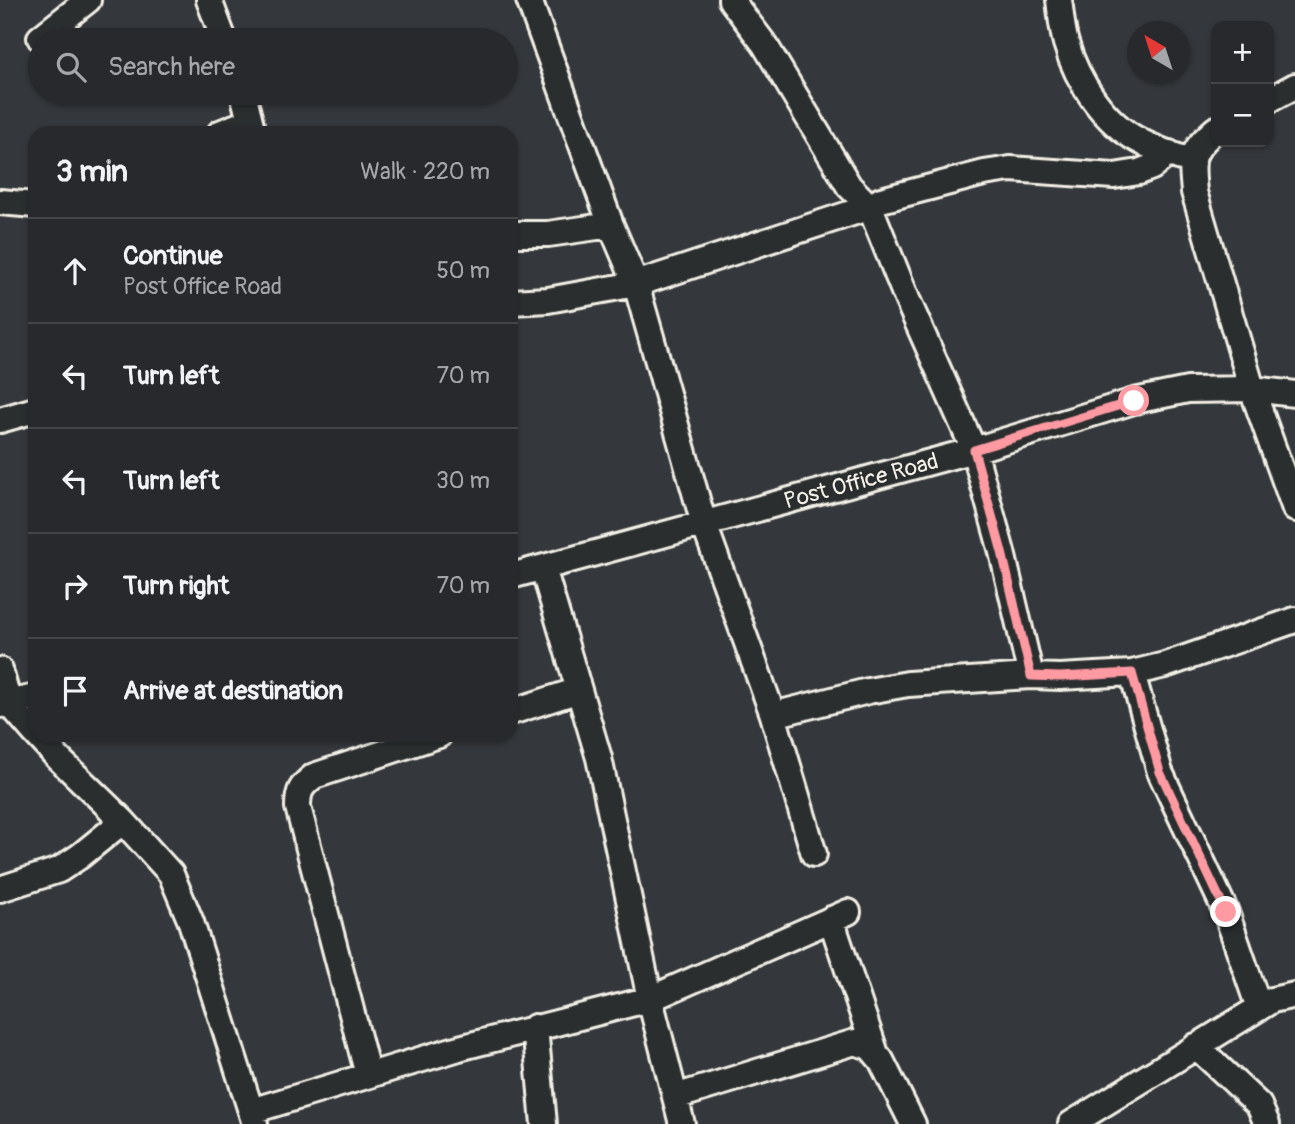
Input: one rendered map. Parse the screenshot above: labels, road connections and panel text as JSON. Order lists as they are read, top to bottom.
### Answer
{
  "streets": {
    "street": ["Post Office Road"]
  },
  "north": "top left",
  "page": {
    "map_buttons": ["+", "−"],
    "search": "Search here",
    "heading": ["3 min", "Walk · 220 m"],
    "list": [
      ["Continue", "Post Office Road", "50 m"],
      ["Turn left", "70 m"],
      ["Turn left", "30 m"],
      ["Turn right", "70 m"],
      "Arrive at destination"
    ]
  }
}
